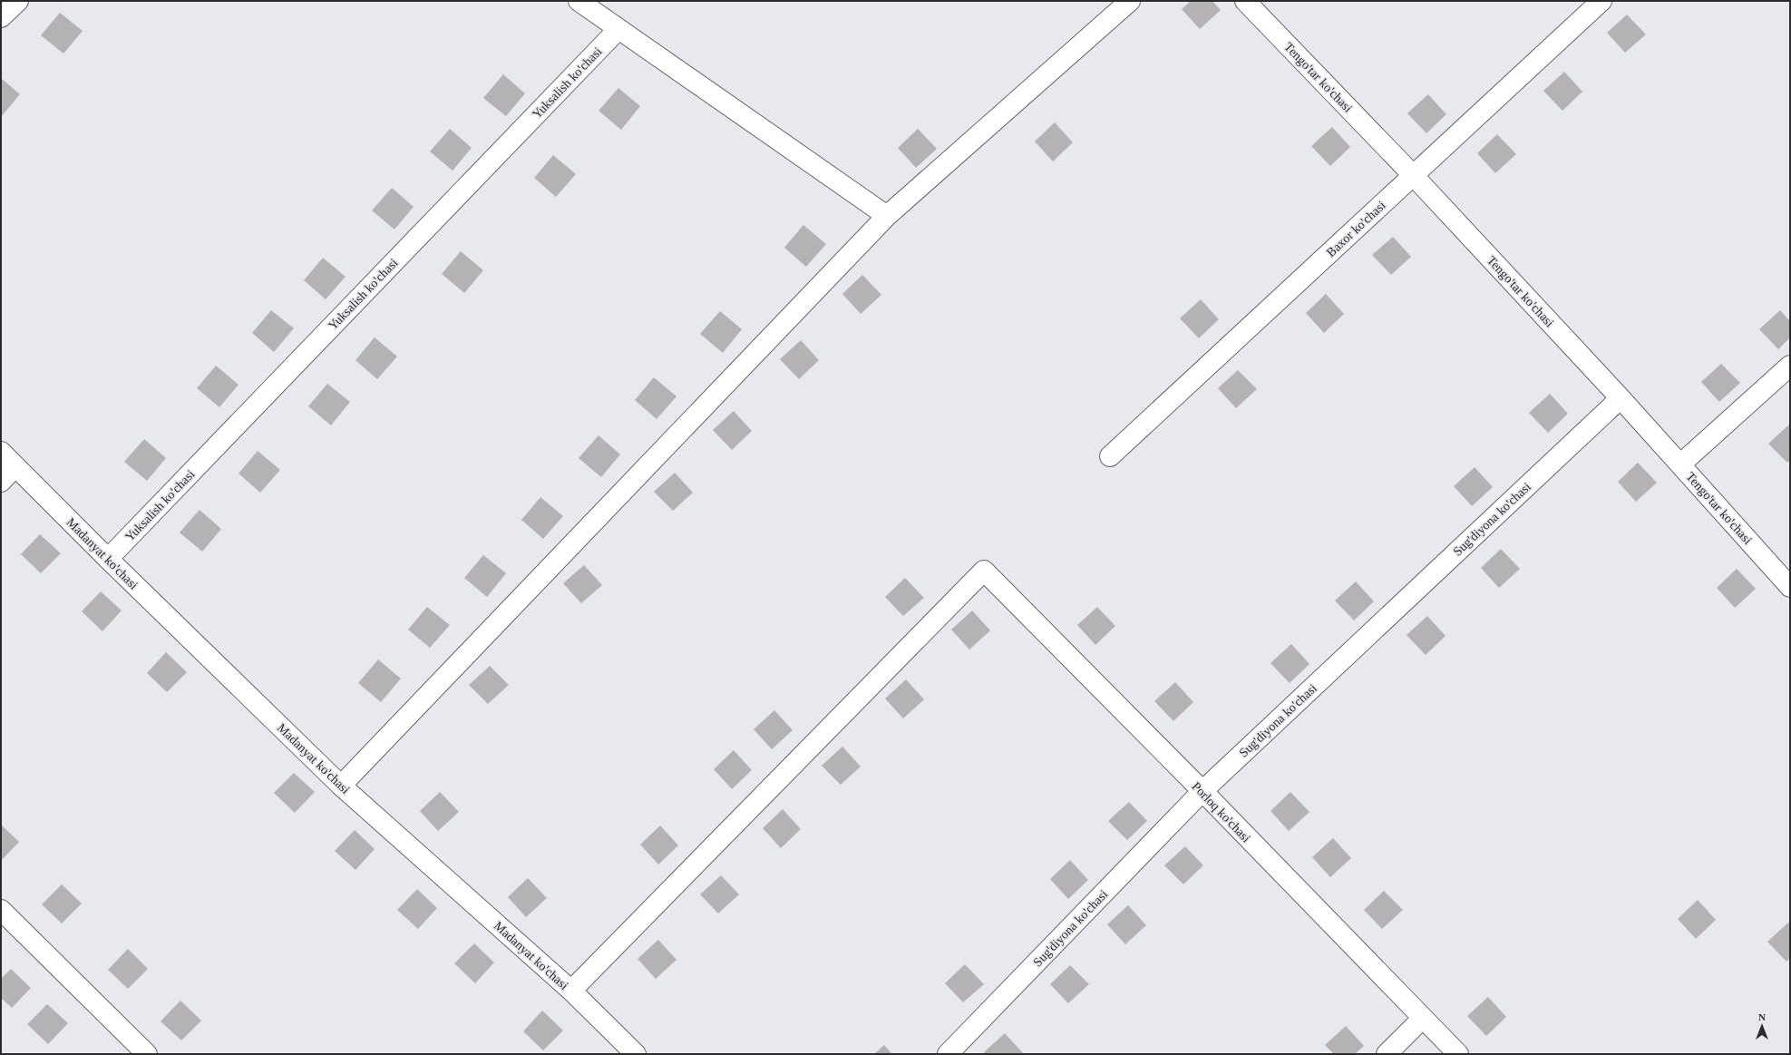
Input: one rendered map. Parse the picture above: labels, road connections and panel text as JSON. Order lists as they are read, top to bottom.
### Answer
{
  "streets": {
    "street": [
      "Tengo'tar ko'chasi",
      "Yuksalish ko'chasi",
      "Baxor ko'chasi",
      "Sug'diyona ko'chasi",
      "Madanyat ko'chasi",
      "Porloq ko'chasi"
    ]
  },
  "crossings": [
    ["Tengo'tar ko'chasi", "Baxor ko'chasi"],
    ["Tengo'tar ko'chasi", "Sug'diyona ko'chasi"],
    ["Yuksalish ko'chasi", "Madanyat ko'chasi"],
    ["Sug'diyona ko'chasi", "Porloq ko'chasi"],
    ["Madanyat ko'chasi", "Porloq ko'chasi"]
  ],
  "north": "top"
}
